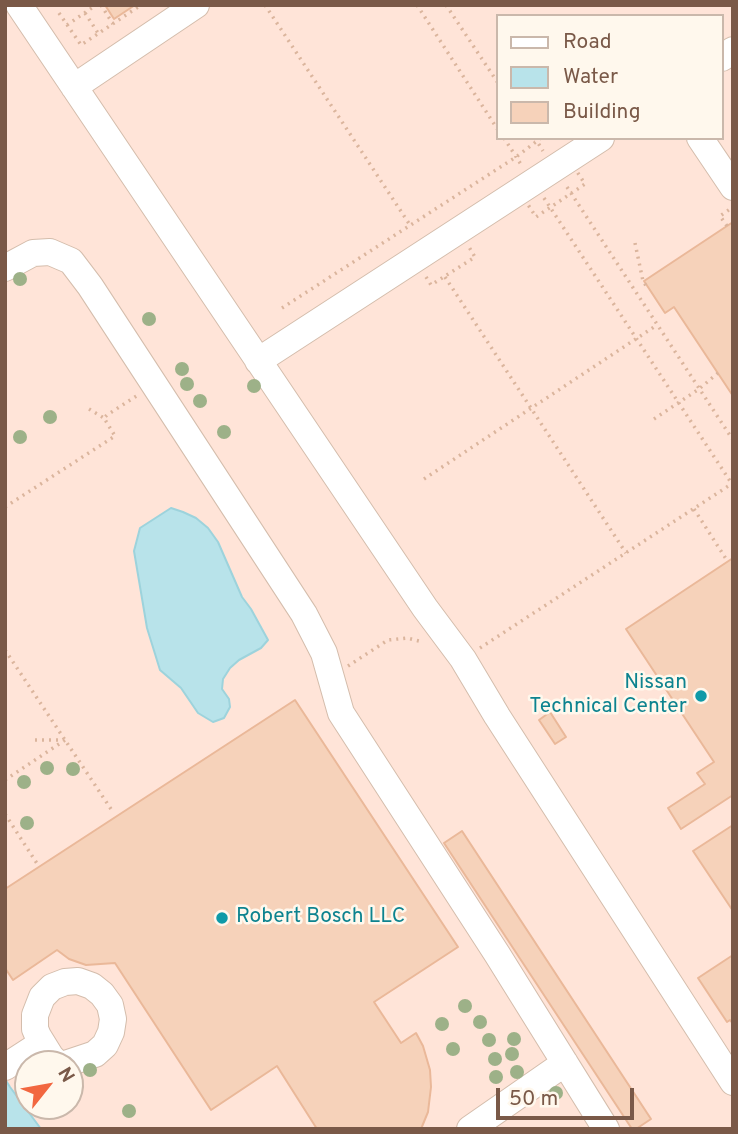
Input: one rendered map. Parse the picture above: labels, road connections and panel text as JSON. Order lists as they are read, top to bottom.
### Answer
{
  "places": ["Nissan Technical Center", "Robert Bosch LLC"],
  "legend": ["Road", "Water", "Building"],
  "scale_bar": "50 m",
  "north": "top right"
}
